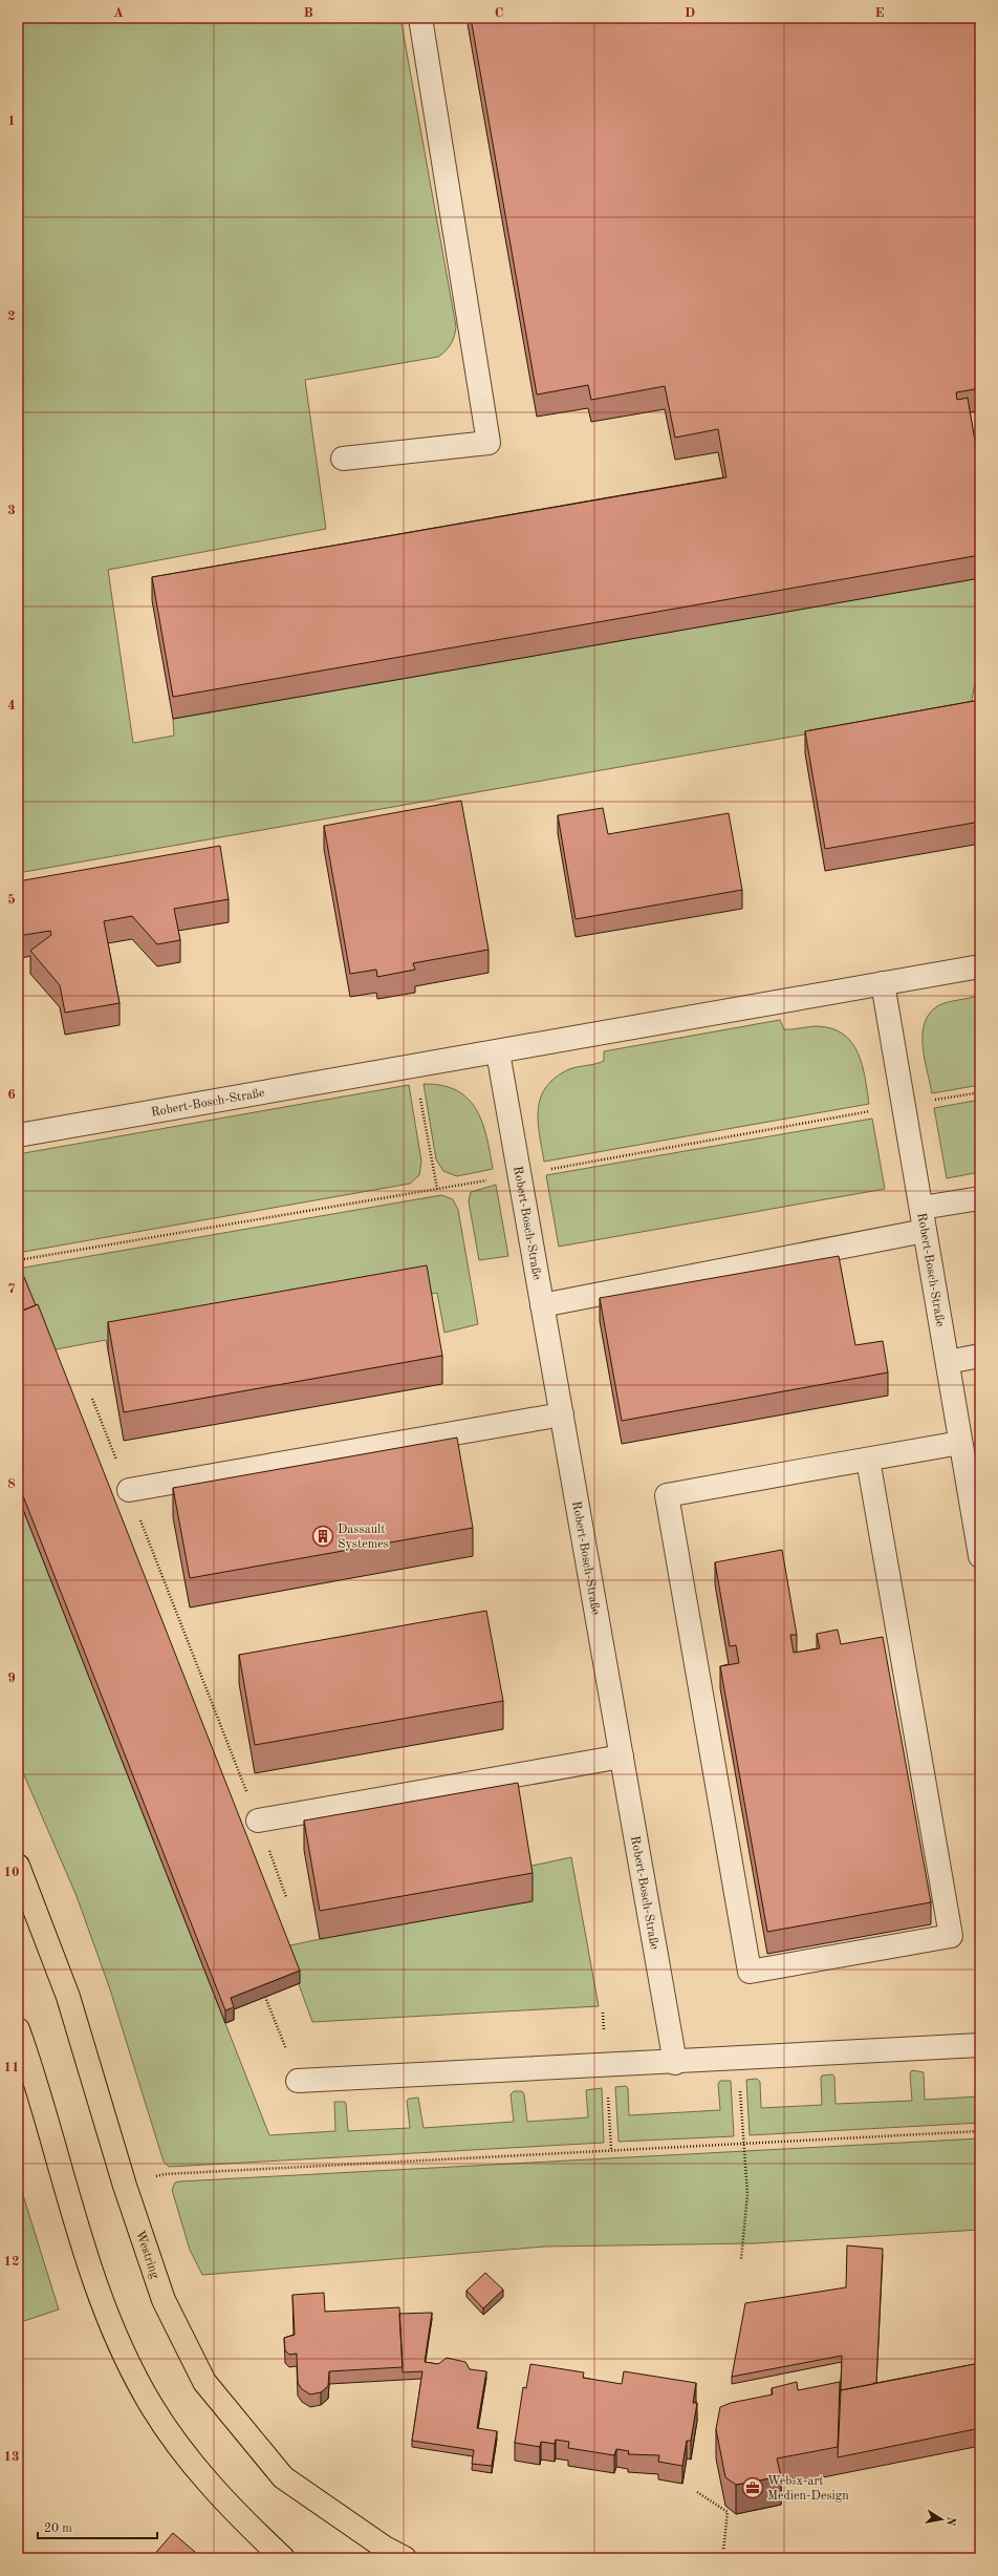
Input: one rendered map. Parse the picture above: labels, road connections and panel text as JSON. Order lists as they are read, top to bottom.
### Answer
{
  "streets": {
    "main road": ["Westring"],
    "street": ["Robert-Bosch-Straße"]
  },
  "places": {
    "building": ["Dassault Systemes"],
    "office": ["Web-x-art Medien-Design"]
  },
  "scale_bar": "20 m",
  "north": "right",
  "grid": {
    "columns": [
      "A",
      "B",
      "C",
      "D",
      "E"
    ],
    "rows": [
      "1",
      "2",
      "3",
      "4",
      "5",
      "6",
      "7",
      "8",
      "9",
      "10",
      "11",
      "12",
      "13"
    ]
  }
}
